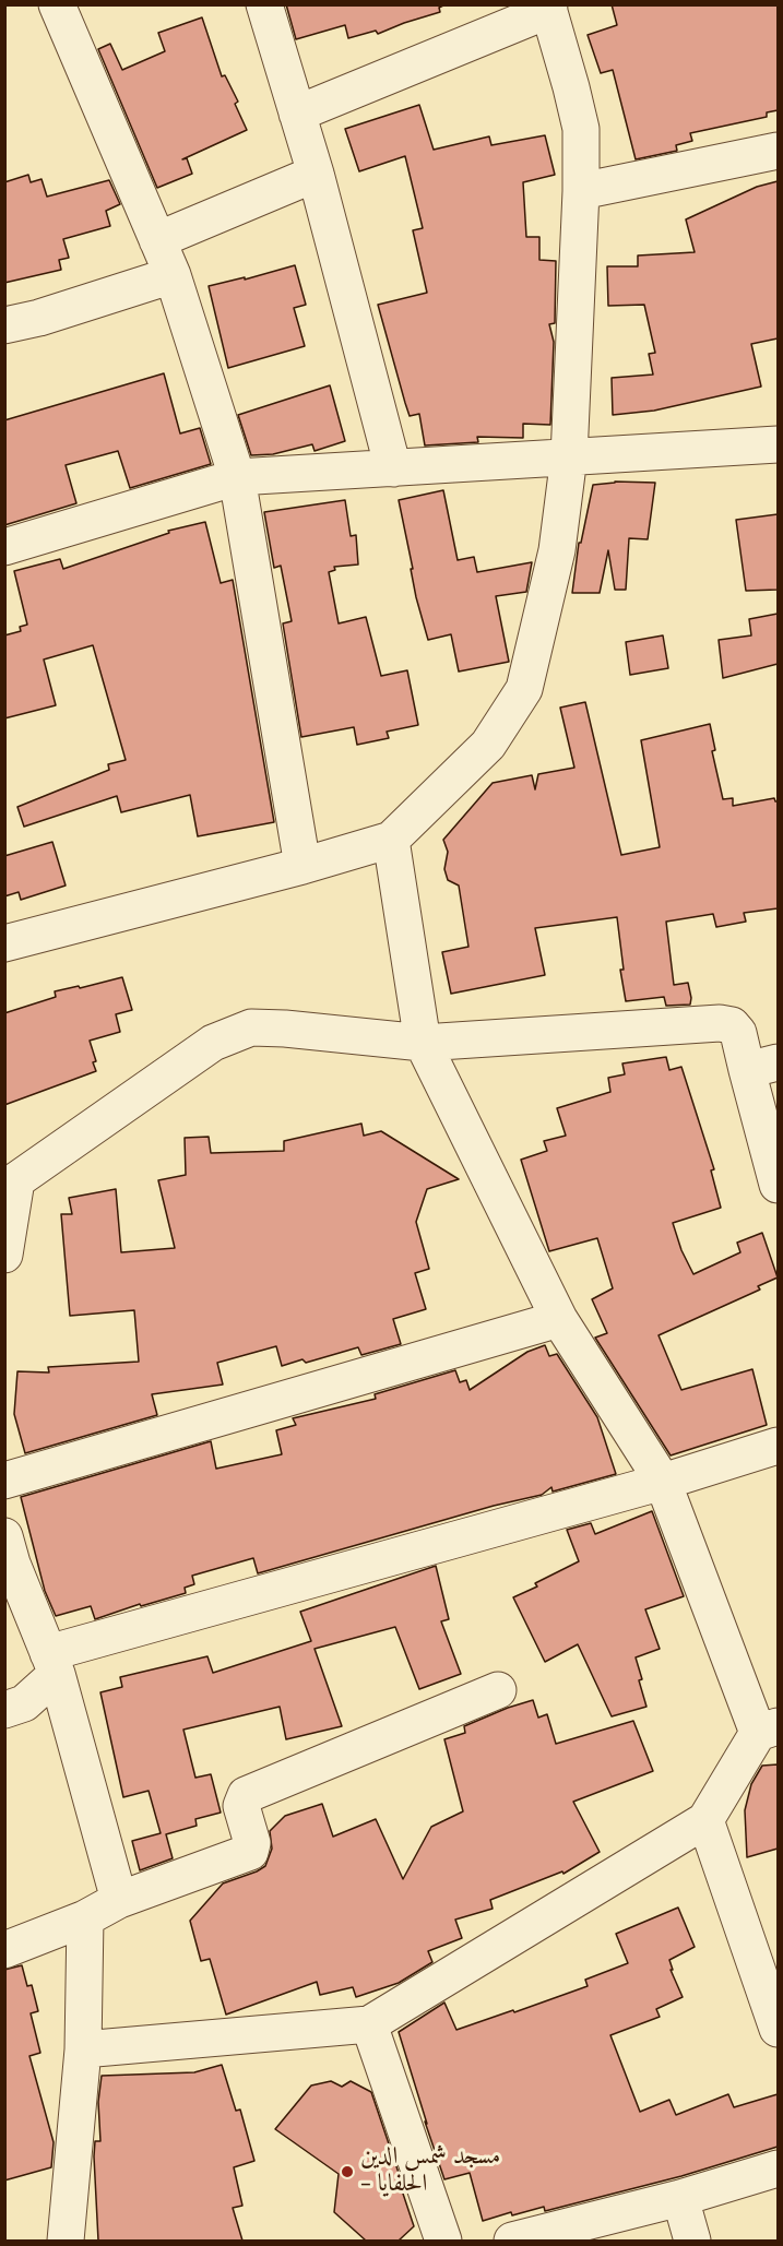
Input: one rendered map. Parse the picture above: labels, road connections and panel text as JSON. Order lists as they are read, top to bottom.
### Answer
{
  "places": ["مسجد شمس الدين - الحلفايا"]
}
